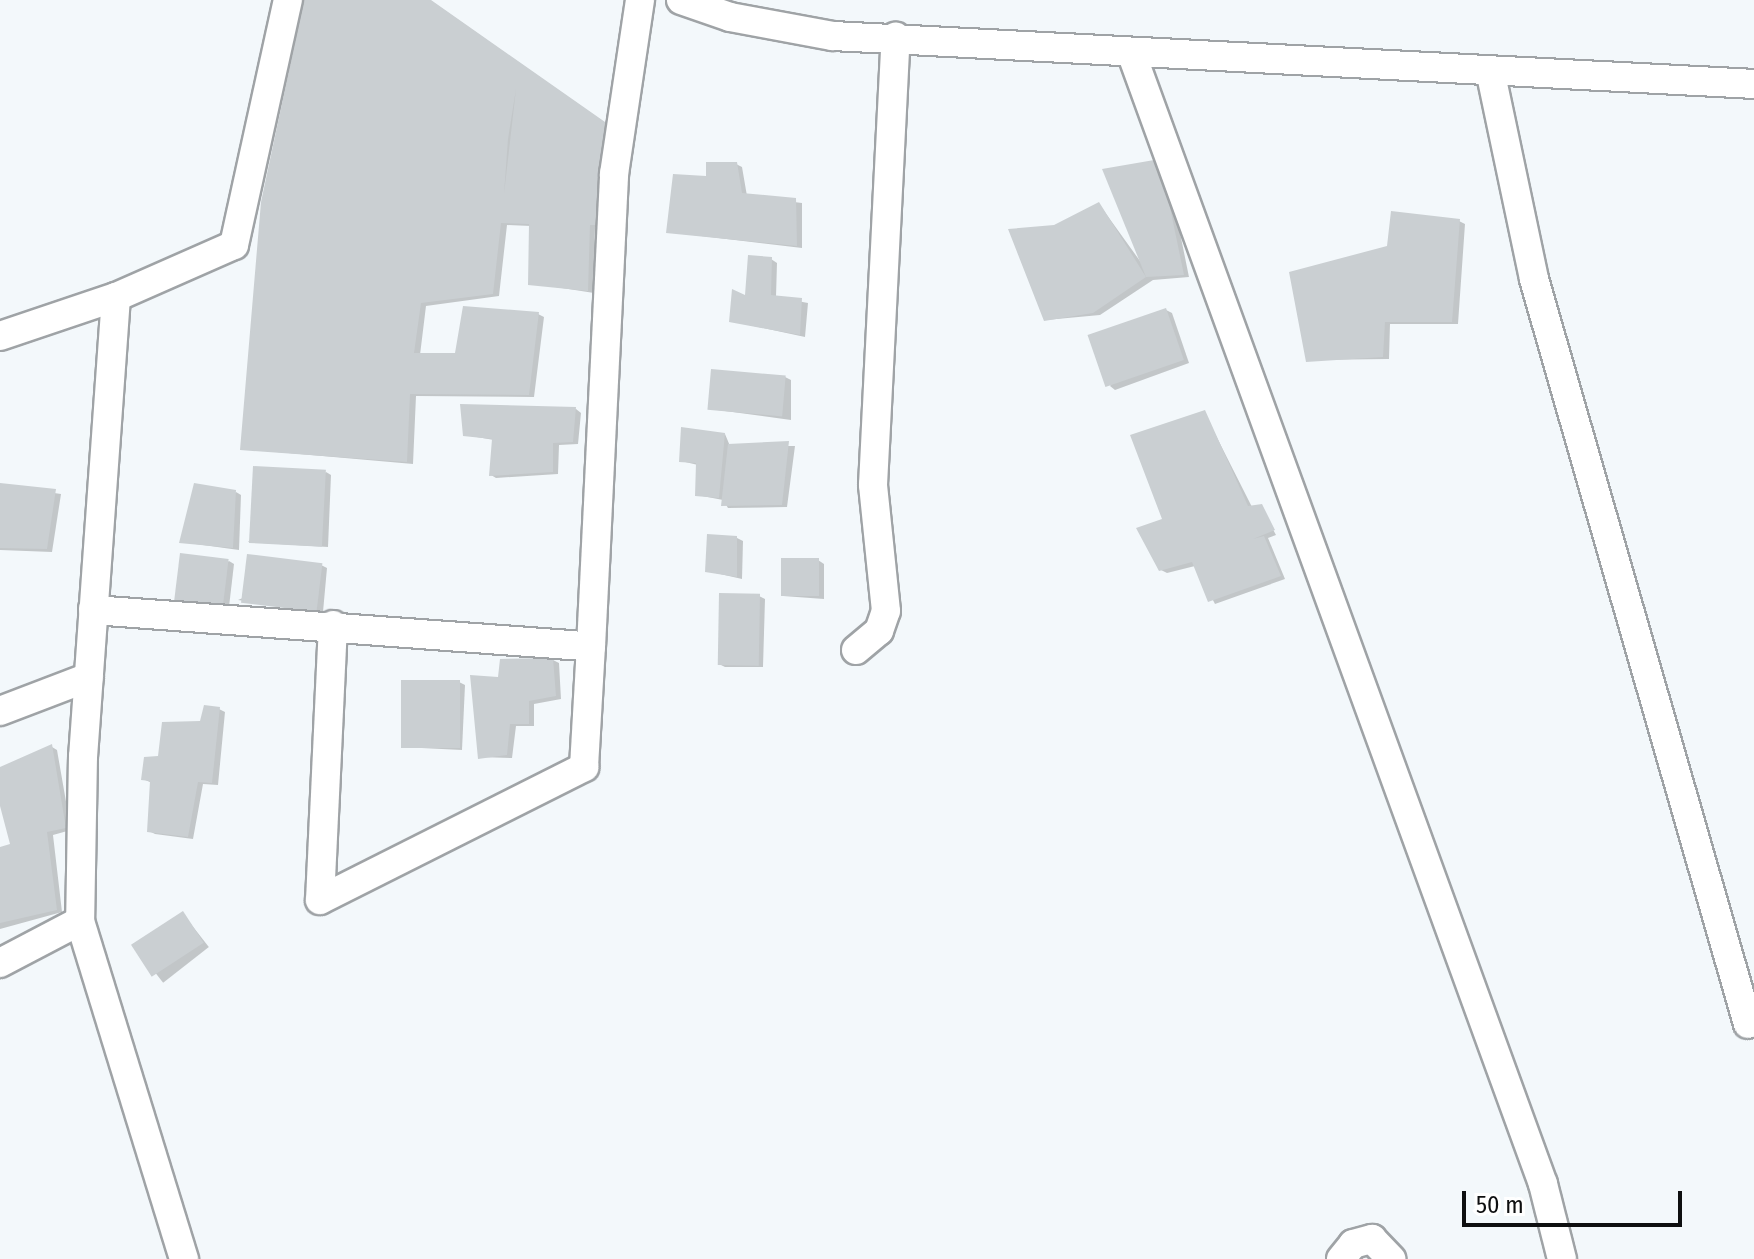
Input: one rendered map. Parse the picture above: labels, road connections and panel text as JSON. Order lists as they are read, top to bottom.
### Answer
{
  "scale_bar": "50 m"
}
